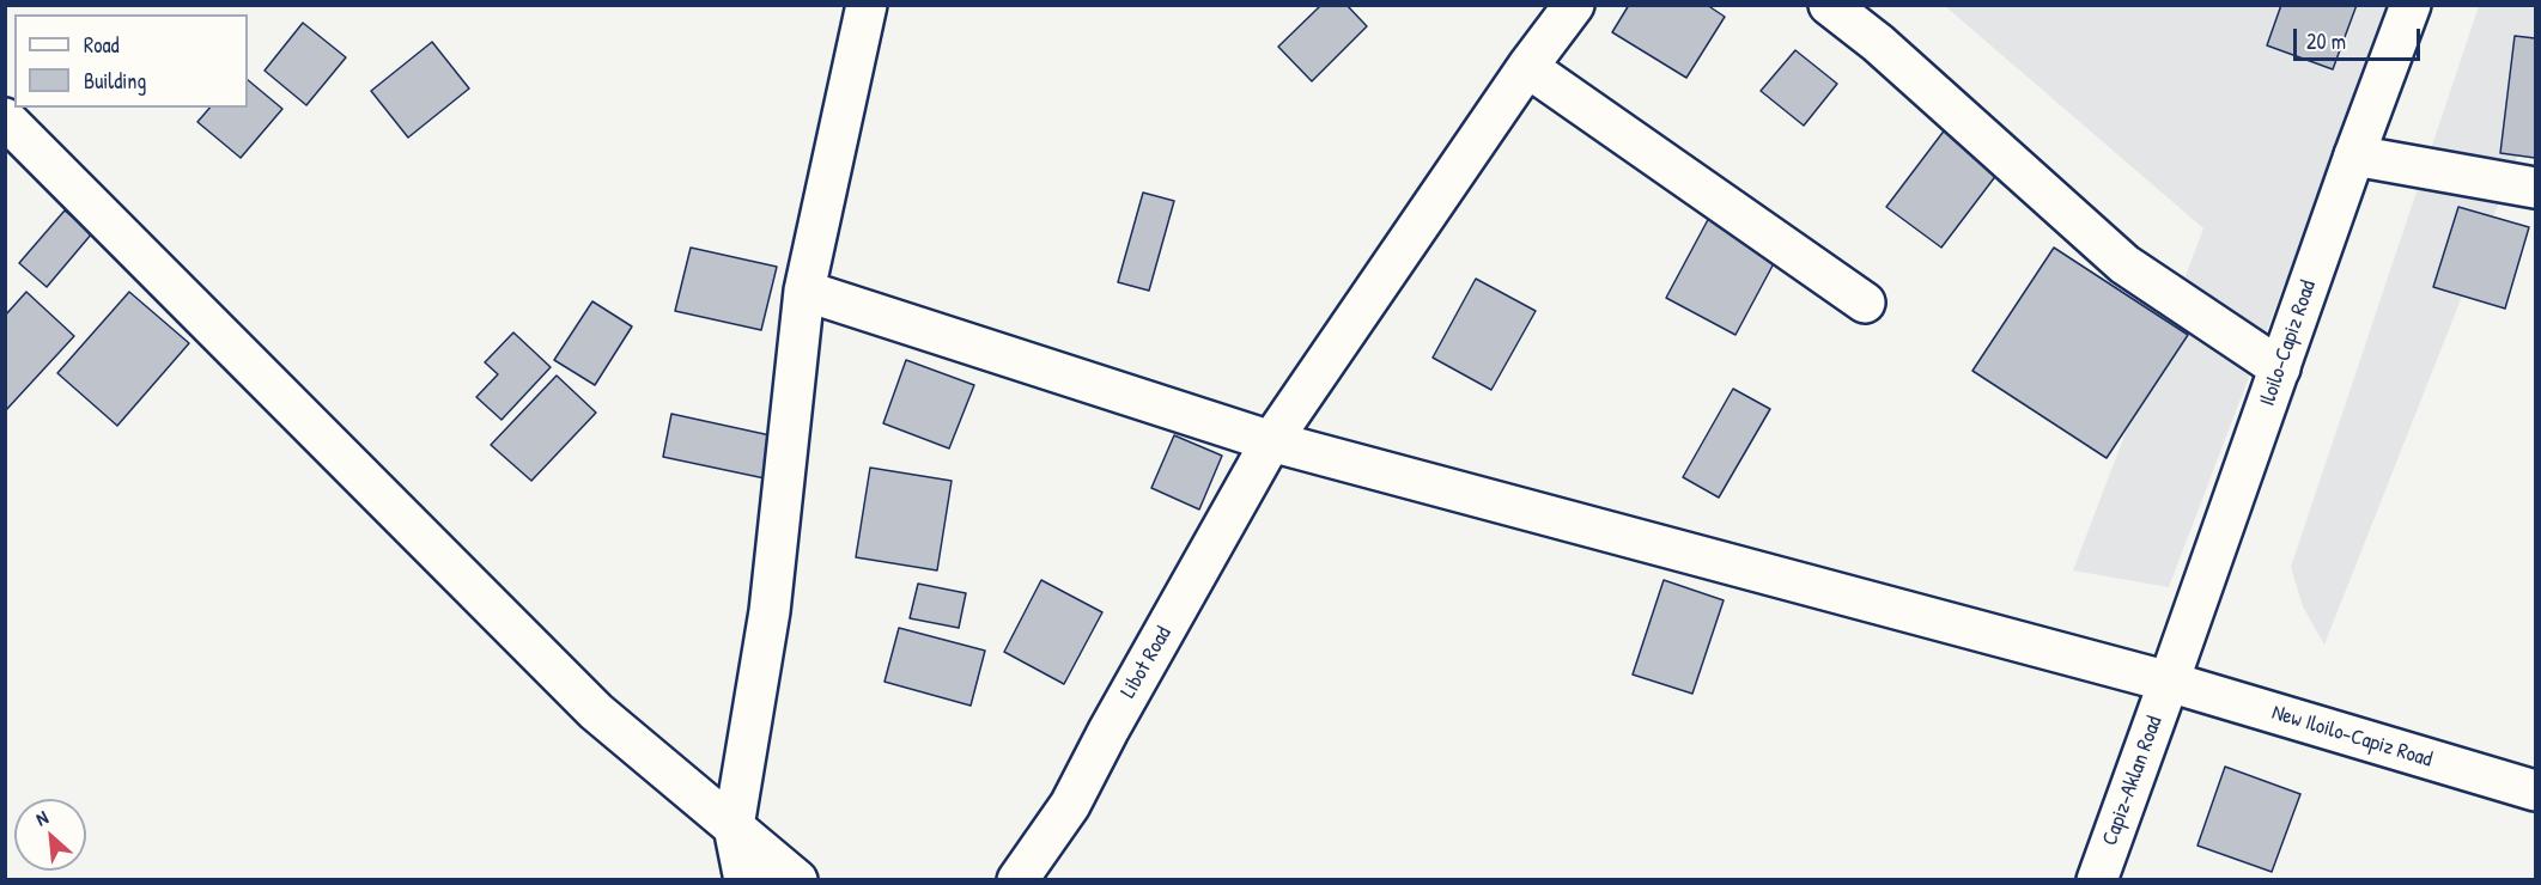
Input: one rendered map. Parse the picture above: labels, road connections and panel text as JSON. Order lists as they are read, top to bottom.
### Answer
{
  "streets": {
    "main road": [
      "Iloilo-Capiz Road",
      "Libot Road",
      "New Iloilo-Capiz Road",
      "Capiz-Aklan Road"
    ]
  },
  "crossings": [
    ["Iloilo-Capiz Road", "New Iloilo-Capiz Road"],
    ["Iloilo-Capiz Road", "Capiz-Aklan Road"],
    ["Libot Road", "New Iloilo-Capiz Road"],
    ["New Iloilo-Capiz Road", "Capiz-Aklan Road"]
  ],
  "legend": ["Road", "Building"],
  "scale_bar": "20 m",
  "north": "top left"
}
